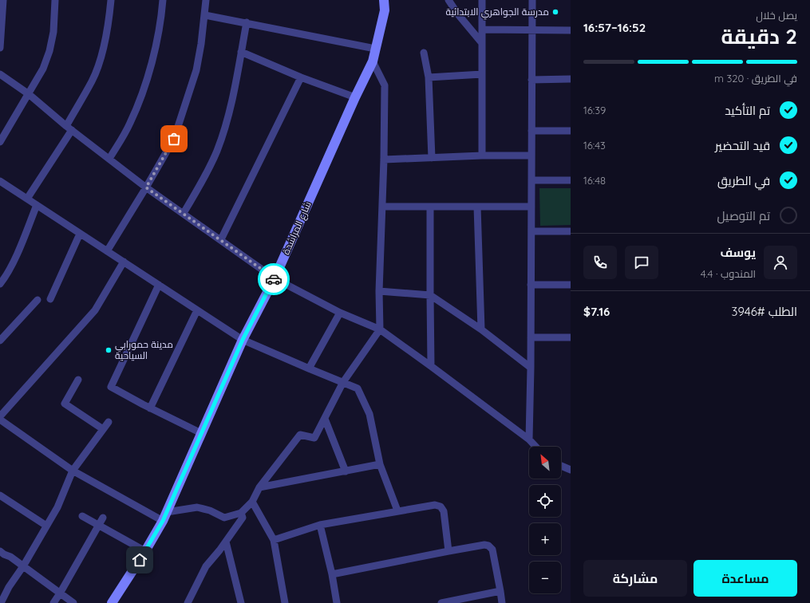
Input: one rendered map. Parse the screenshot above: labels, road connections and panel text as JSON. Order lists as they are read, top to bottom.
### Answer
{
  "streets": {
    "street": ["شارع المراشدة"]
  },
  "places": ["مدرسة الجواهري الابتدائية", "مدينة حمورابي السياحية"],
  "north": "top left",
  "page": {
    "heading": ["2 دقيقة", "يصل خلال", "16:52–16:57"],
    "panel": [
      "يوسف",
      "المندوب · 4.4",
      "الطلب #3946",
      "$7.16"
    ],
    "bar": "في الطريق · 320 m",
    "list": [
      ["تم التأكيد", "16:39"],
      ["قيد التحضير", "16:43"],
      ["في الطريق", "16:48"],
      "تم التوصيل"
    ],
    "map_buttons": ["+", "−"],
    "buttons": ["مساعدة", "مشاركة"]
  }
}
